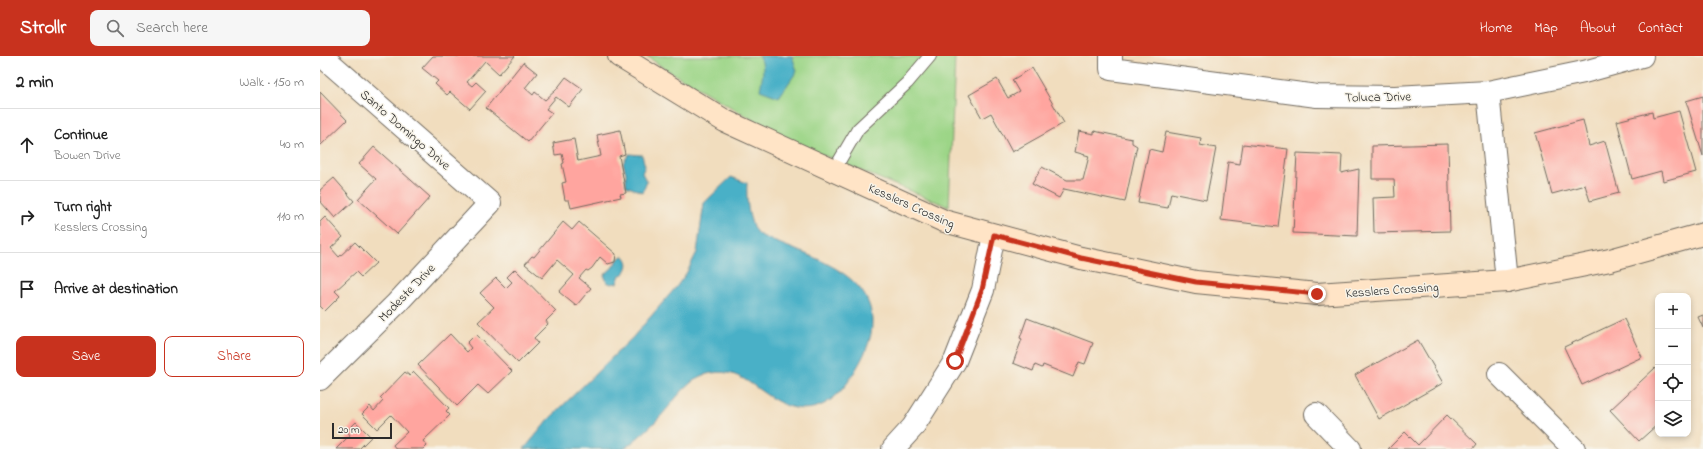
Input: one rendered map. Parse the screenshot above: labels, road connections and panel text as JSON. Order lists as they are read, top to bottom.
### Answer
{
  "streets": {
    "street": [
      "Toluca Drive",
      "Santo Domingo Drive",
      "Kesslers Crossing",
      "Modeste Drive"
    ]
  },
  "crossings": [
    ["Santo Domingo Drive", "Modeste Drive"]
  ],
  "scale_bar": "20 m",
  "page": {
    "header": "Strollr",
    "search": "Search here",
    "nav": [
      "Home",
      "Map",
      "About",
      "Contact"
    ],
    "heading": ["2 min", "Walk · 150 m"],
    "list": [
      ["Continue", "Bowen Drive", "40 m"],
      ["Turn right", "Kesslers Crossing", "110 m"],
      "Arrive at destination"
    ],
    "map_buttons": ["+", "−"],
    "buttons": ["Save", "Share"],
    "scale": "20 m"
  }
}
